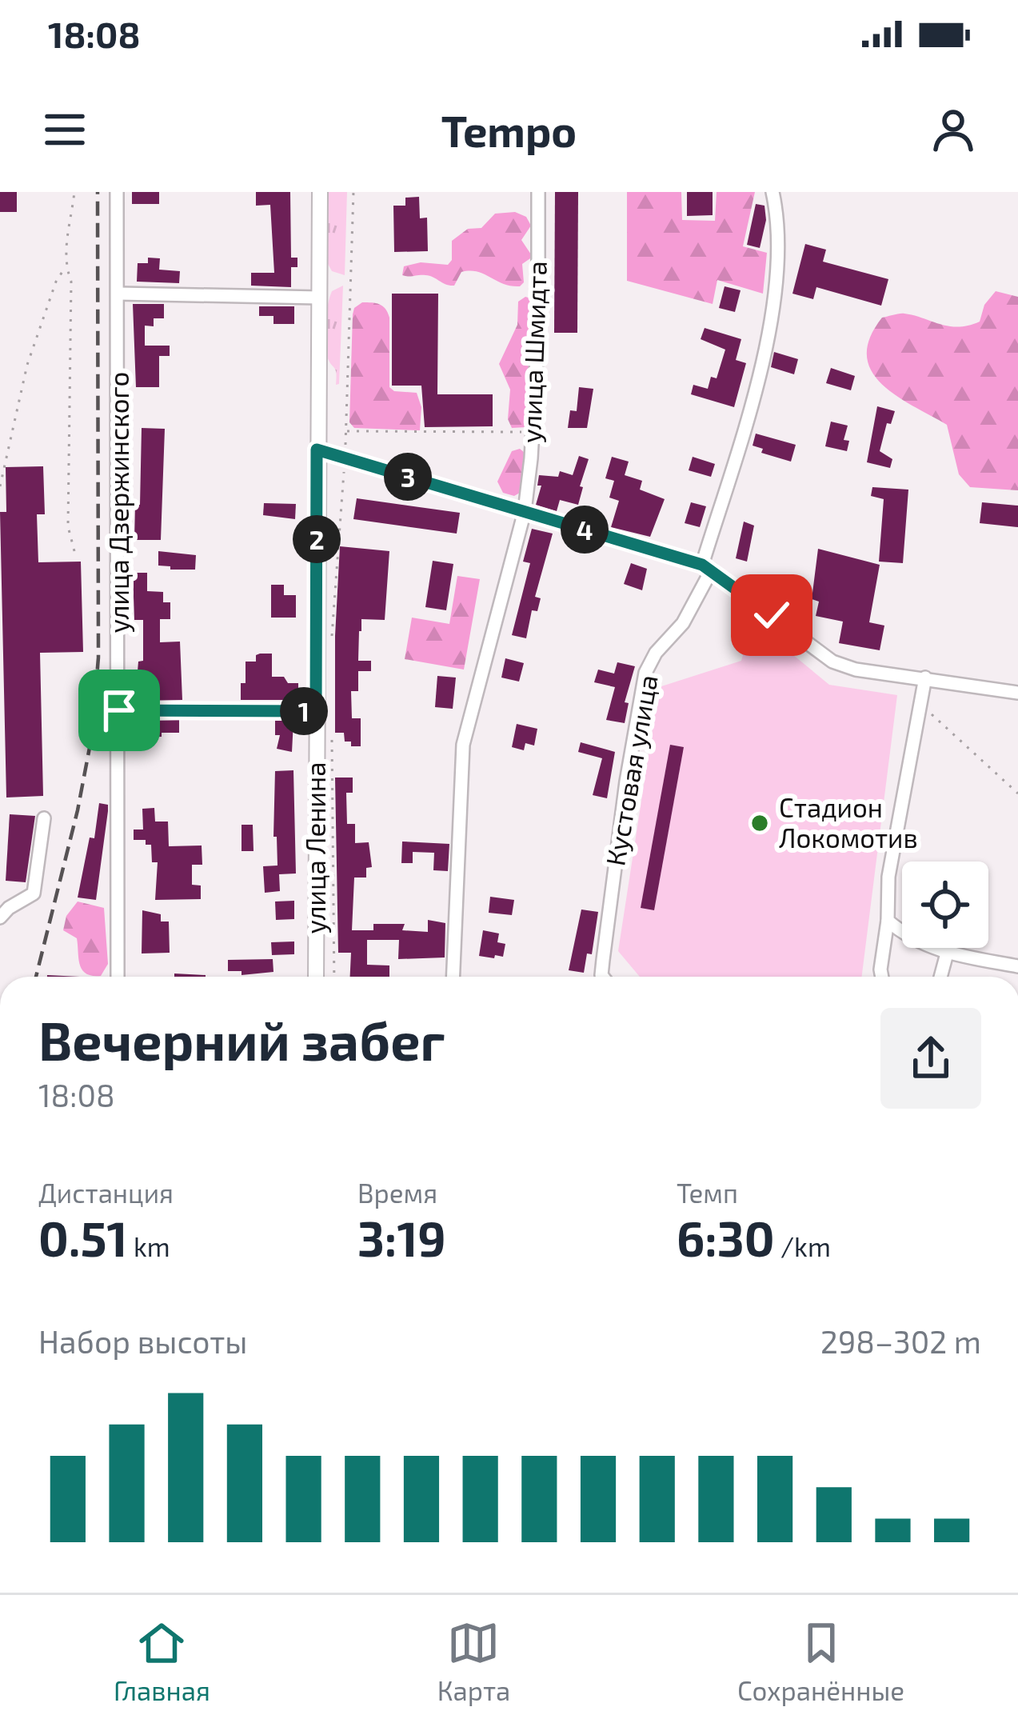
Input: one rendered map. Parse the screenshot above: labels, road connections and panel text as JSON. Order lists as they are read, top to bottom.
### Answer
{
  "streets": {
    "main road": ["улица Ленина"],
    "street": ["улица Шмидта", "улица Дзержинского", "Кустовая улица"]
  },
  "places": ["Стадион Локомотив"],
  "page": {
    "status": "18:08",
    "header": "Tempo",
    "pins": [
      "3",
      "4",
      "2",
      "1"
    ],
    "heading": ["Вечерний забег", "18:08"],
    "stats": [
      ["Дистанция", "0.51 km"],
      ["Время", "3:19"],
      ["Темп", "6:30 /km"]
    ],
    "chart": ["Набор высоты", "298–302 m"],
    "tabs": ["Главная", "Карта", "Сохранённые"]
  }
}
